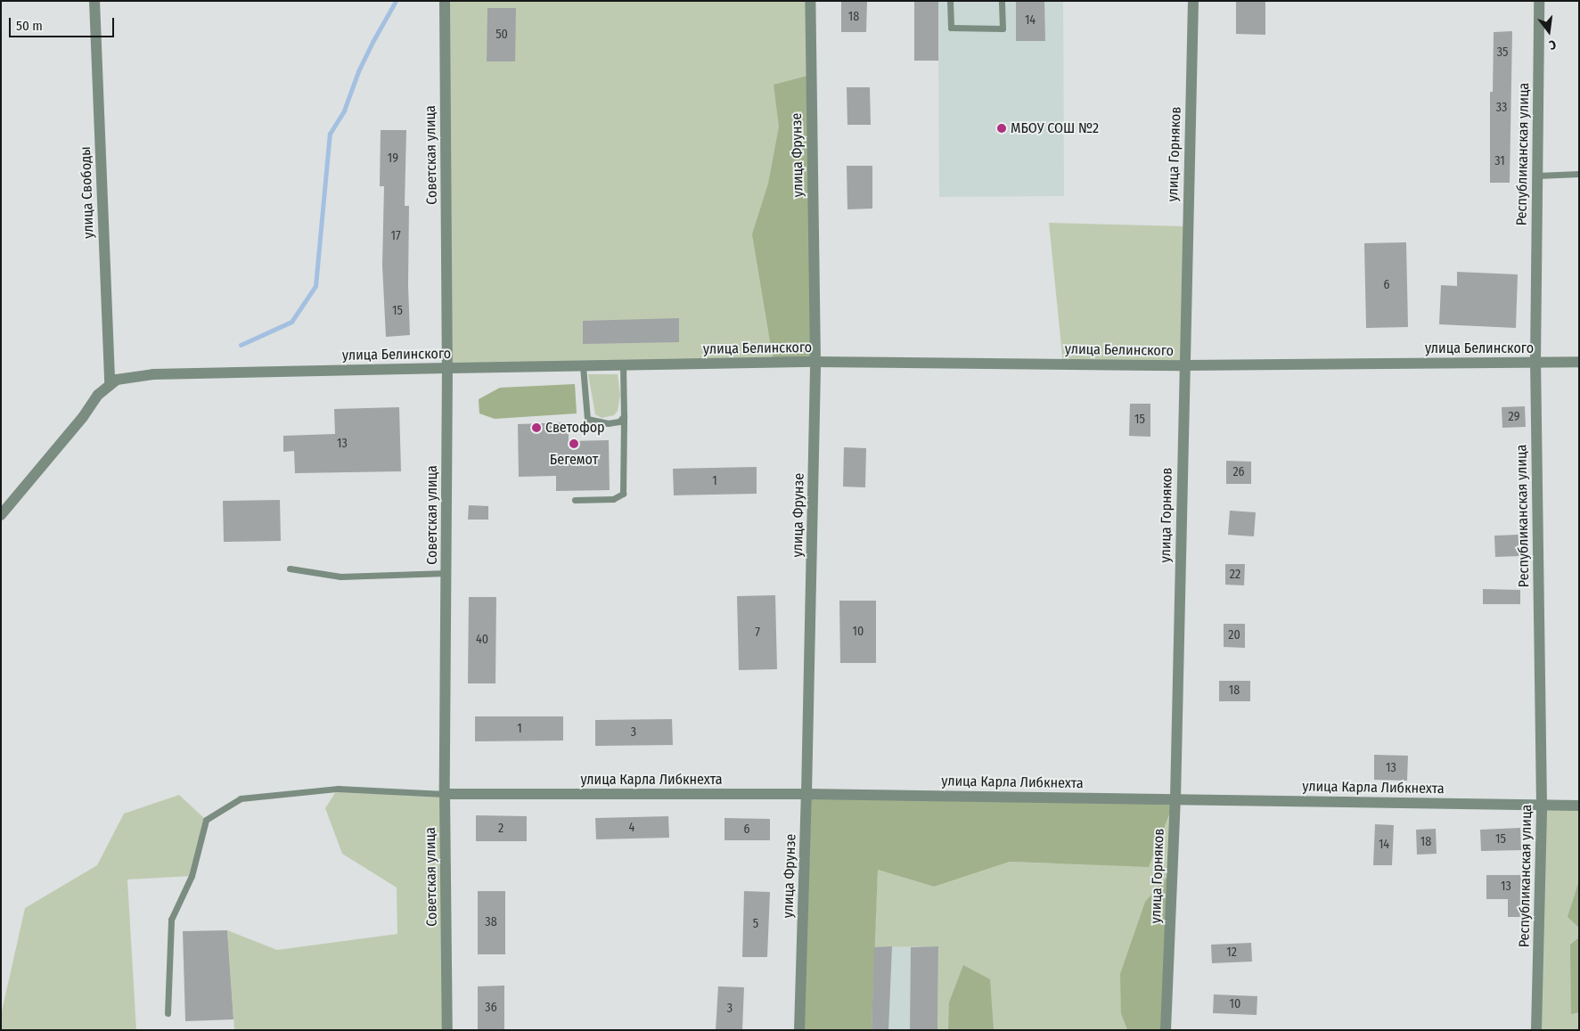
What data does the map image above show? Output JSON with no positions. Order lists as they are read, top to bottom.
{
  "streets": {
    "street": [
      "улица Горняков",
      "Республиканская улица",
      "Советская улица",
      "улица Фрунзе",
      "улица Свободы",
      "улица Белинского",
      "улица Карла Либкнехта"
    ]
  },
  "crossings": [
    ["улица Горняков", "улица Белинского"],
    ["улица Горняков", "улица Карла Либкнехта"],
    ["Республиканская улица", "улица Белинского"],
    ["Республиканская улица", "улица Карла Либкнехта"],
    ["Советская улица", "улица Белинского"],
    ["Советская улица", "улица Карла Либкнехта"],
    ["улица Фрунзе", "улица Белинского"],
    ["улица Фрунзе", "улица Карла Либкнехта"],
    ["улица Свободы", "улица Белинского"]
  ],
  "places": ["МБОУ СОШ №2", "Светофор", "Бегемот"],
  "house_numbers": [
    "18",
    "14",
    "50",
    "35",
    "33",
    "19",
    "31",
    "17",
    "6",
    "15",
    "29",
    "15",
    "13",
    "26",
    "1",
    "22",
    "10",
    "7",
    "20",
    "40",
    "18",
    "1",
    "3",
    "13",
    "4",
    "2",
    "6",
    "15",
    "18",
    "14",
    "13",
    "38",
    "5",
    "12",
    "10",
    "36",
    "3"
  ],
  "scale_bar": "50 m",
  "north": "bottom"
}
